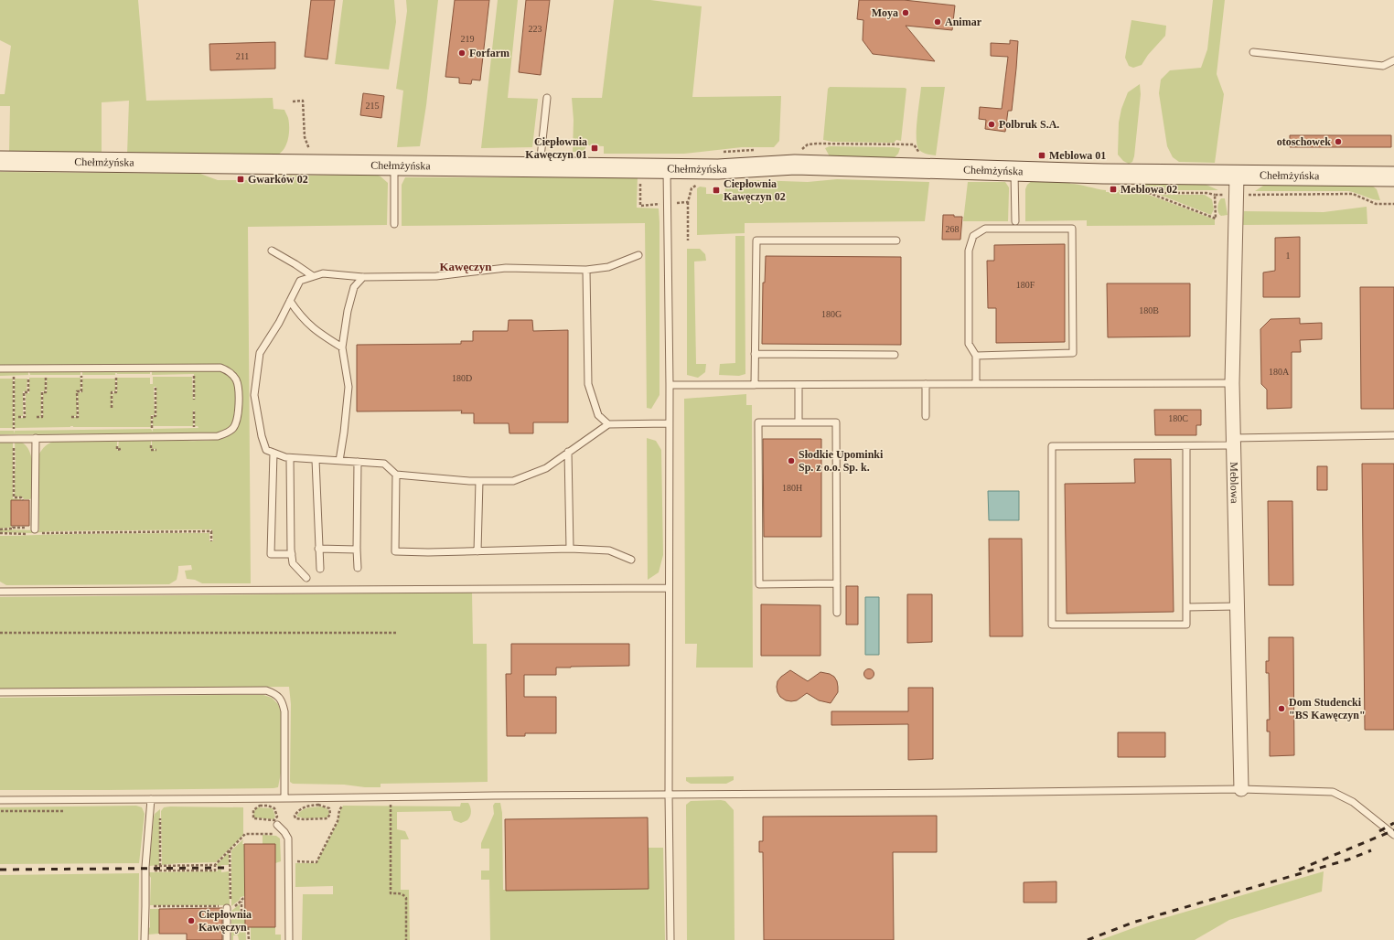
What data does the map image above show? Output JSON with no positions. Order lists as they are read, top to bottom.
{
  "streets": {
    "street": ["Chełmżyńska", "Meblowa"]
  },
  "crossings": [
    ["Chełmżyńska", "Meblowa"]
  ],
  "districts": ["Kawęczyn"],
  "places": {
    "other": [
      "Moya",
      "Animar",
      "Forfarm",
      "Polbruk S.A.",
      "otoschowek",
      "Słodkie Upominki Sp. z o.o. Sp. k.",
      "Dom Studencki \"BS Kawęczyn\"",
      "Ciepłownia Kawęczyn"
    ],
    "transit": [
      "Ciepłownia Kawęczyn 01",
      "Meblowa 01",
      "Gwarków 02",
      "Meblowa 02",
      "Ciepłownia Kawęczyn 02"
    ]
  },
  "house_numbers": [
    "223",
    "219",
    "211",
    "215",
    "268",
    "1",
    "180F",
    "180B",
    "180G",
    "180A",
    "180D",
    "180C",
    "180H"
  ]
}
